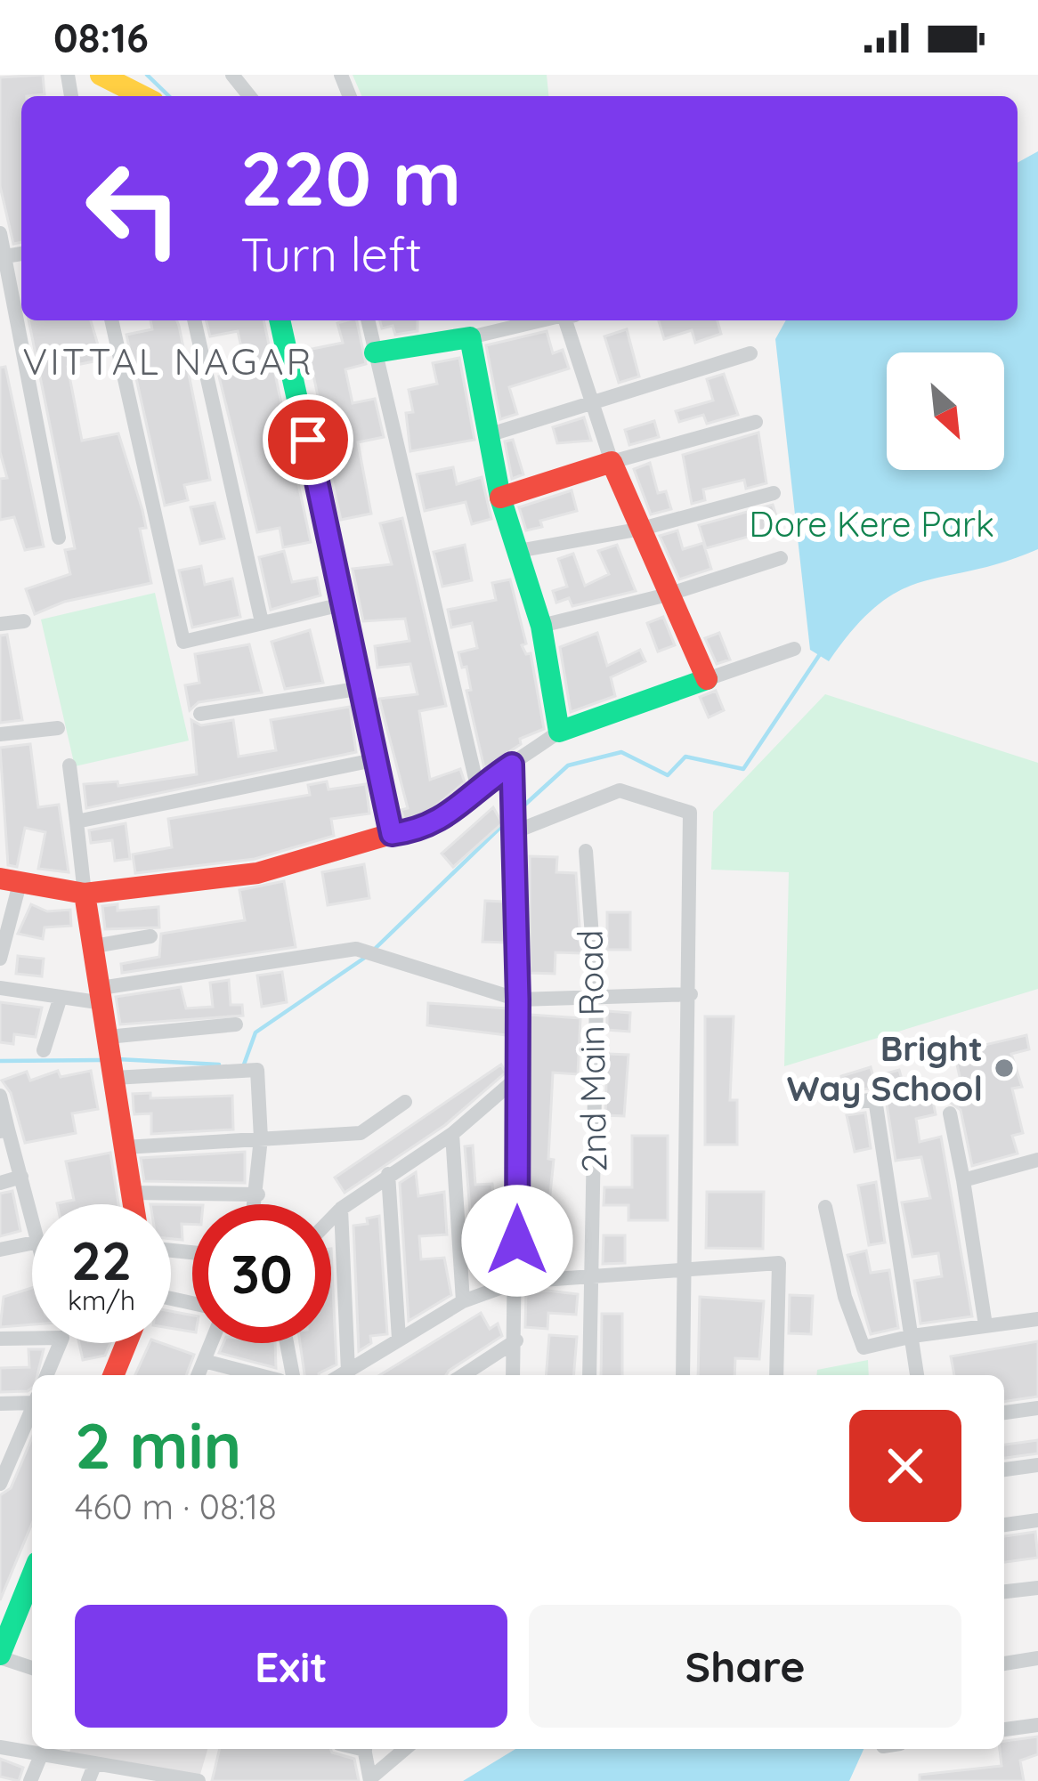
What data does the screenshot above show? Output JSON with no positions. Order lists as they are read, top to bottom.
{
  "streets": {
    "street": ["2nd Main Road"]
  },
  "districts": ["VITTAL NAGAR"],
  "parks": ["Dore Kere Park"],
  "places": ["Bright Way School"],
  "north": "bottom right",
  "page": {
    "status": "08:16",
    "turn": ["220 m", "Turn left"],
    "speed": "22 km/h",
    "limit": "30",
    "heading": ["2 min", "460 m · 08:18"],
    "buttons": ["Exit", "Share"]
  }
}
